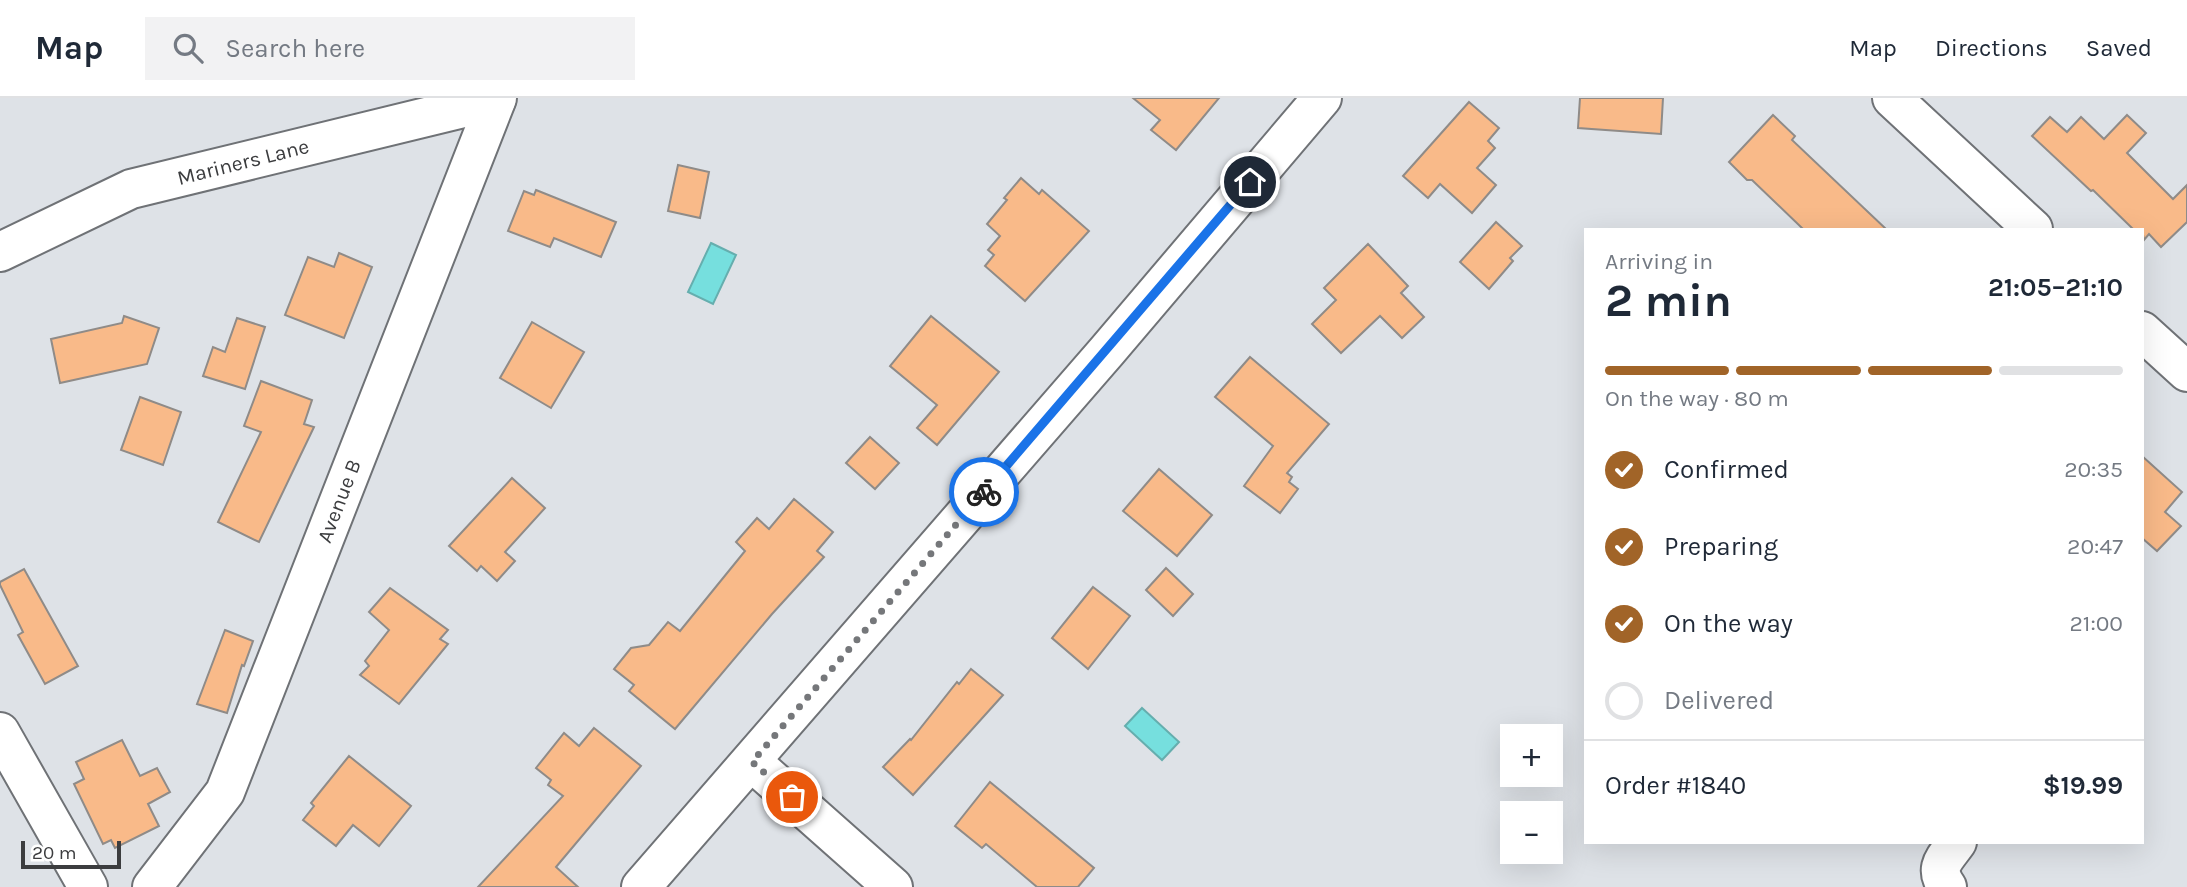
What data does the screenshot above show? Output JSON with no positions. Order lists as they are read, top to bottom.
{
  "streets": {
    "street": ["Mariners Lane", "Avenue B"]
  },
  "crossings": [
    ["Mariners Lane", "Avenue B"]
  ],
  "scale_bar": "20 m",
  "page": {
    "header": "Map",
    "search": "Search here",
    "nav": ["Map", "Directions", "Saved"],
    "heading": ["2 min", "Arriving in", "21:05–21:10"],
    "panel": ["Order #1840", "$19.99"],
    "bar": "On the way · 80 m",
    "list": [
      ["Confirmed", "20:35"],
      ["Preparing", "20:47"],
      ["On the way", "21:00"],
      "Delivered"
    ],
    "map_buttons": ["+", "−"],
    "scale": "20 m"
  }
}
